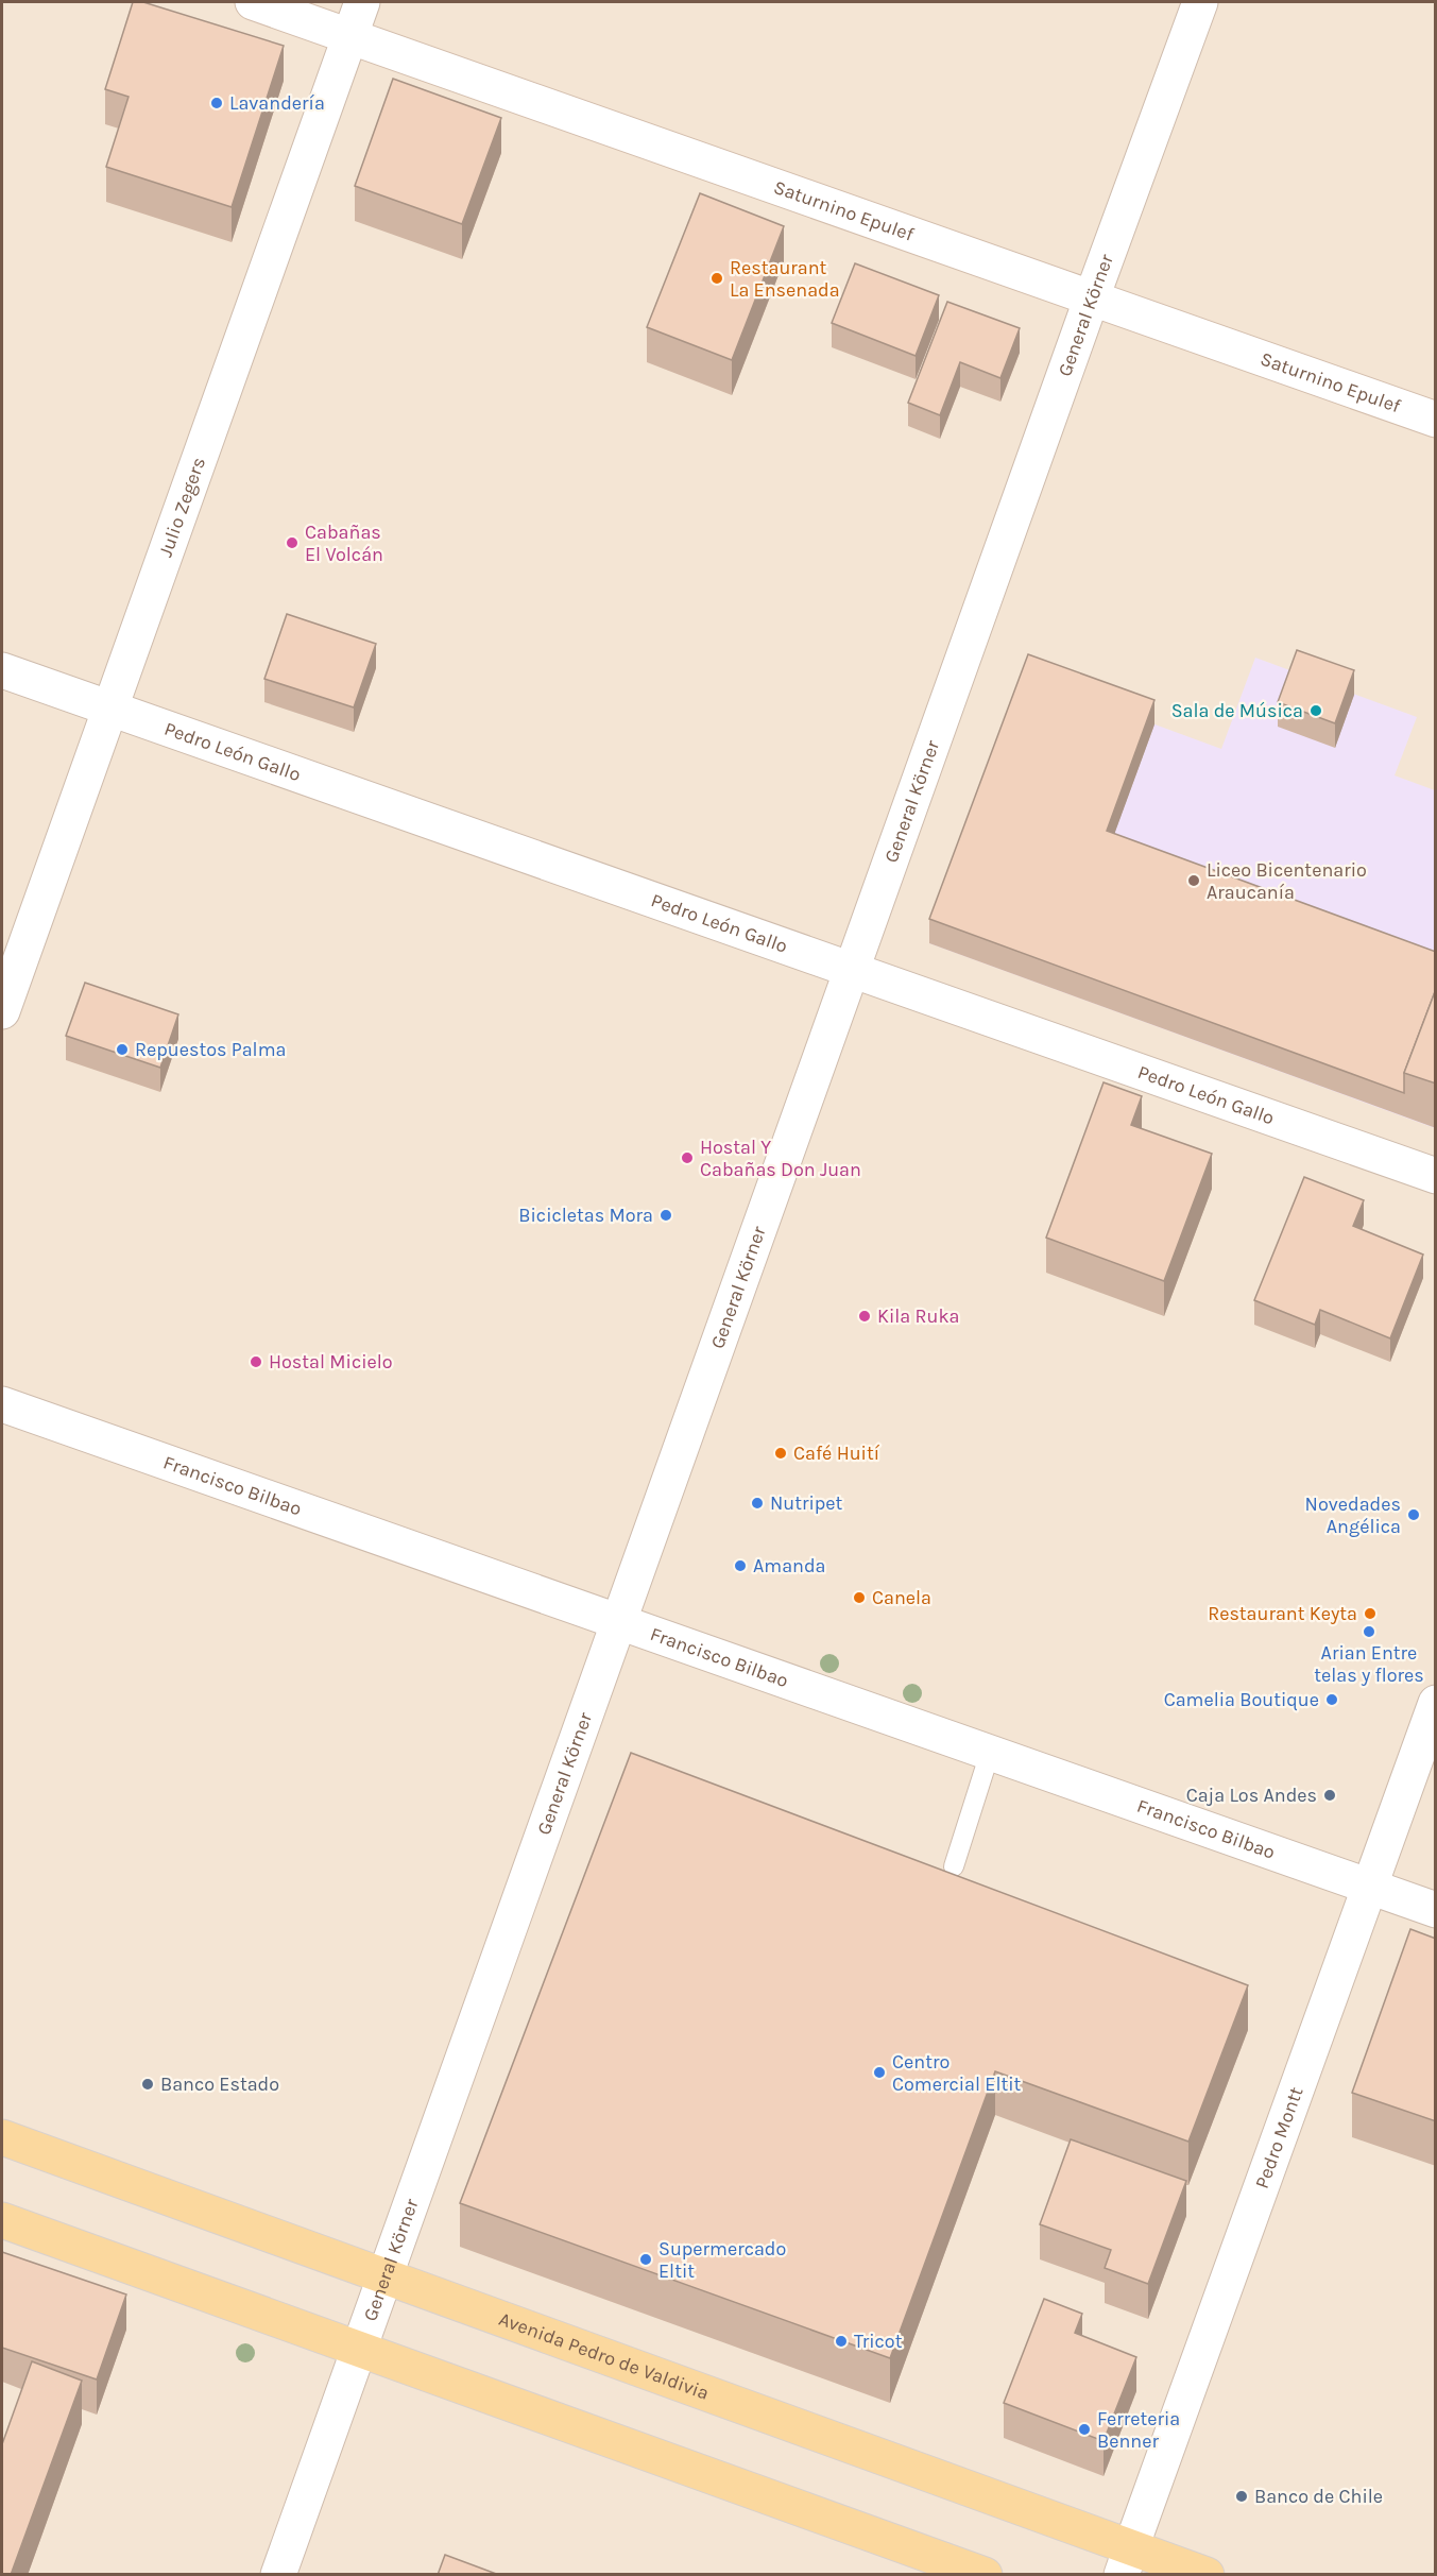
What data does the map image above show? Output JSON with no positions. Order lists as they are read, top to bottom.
{
  "streets": {
    "main road": ["Avenida Pedro de Valdivia"],
    "street": [
      "Saturnino Epulef",
      "General Körner",
      "Julio Zegers",
      "Pedro León Gallo",
      "Francisco Bilbao",
      "Pedro Montt"
    ]
  },
  "crossings": [
    ["Saturnino Epulef", "General Körner"],
    ["Saturnino Epulef", "Julio Zegers"],
    ["General Körner", "Pedro León Gallo"],
    ["General Körner", "Francisco Bilbao"],
    ["General Körner", "Avenida Pedro de Valdivia"],
    ["Julio Zegers", "Pedro León Gallo"],
    ["Francisco Bilbao", "Pedro Montt"],
    ["Pedro Montt", "Avenida Pedro de Valdivia"]
  ],
  "places": [
    "Lavandería",
    "Restaurant La Ensenada",
    "Cabañas El Volcán",
    "Sala de Música",
    "Liceo Bicentenario Araucanía",
    "Repuestos Palma",
    "Hostal Y Cabañas Don Juan",
    "Bicicletas Mora",
    "Kila Ruka",
    "Hostal Micielo",
    "Café Huití",
    "Nutripet",
    "Novedades Angélica",
    "Amanda",
    "Canela",
    "Restaurant Keyta",
    "Arian Entre telas y flores",
    "Camelia Boutique",
    "Caja Los Andes",
    "Centro Comercial Eltit",
    "Banco Estado",
    "Supermercado Eltit",
    "Tricot",
    "Ferreteria Benner",
    "Banco de Chile"
  ]
}
